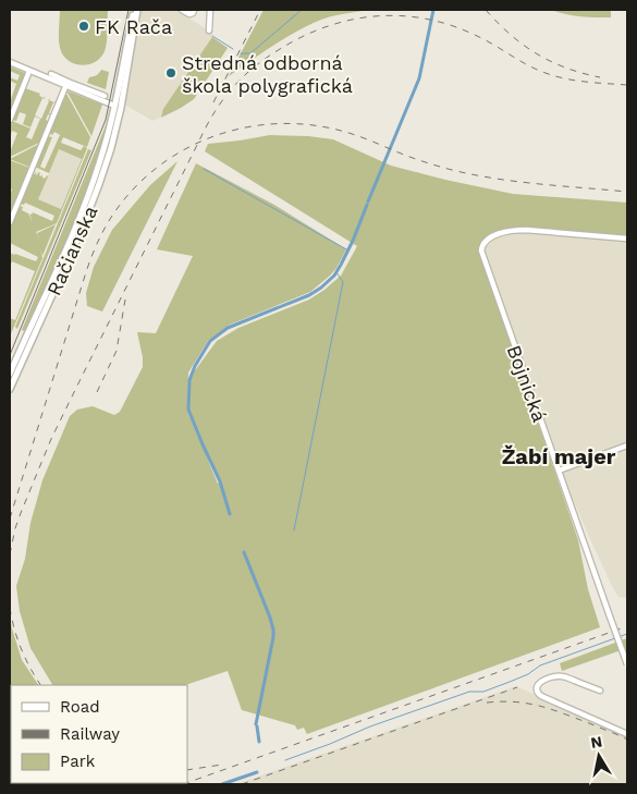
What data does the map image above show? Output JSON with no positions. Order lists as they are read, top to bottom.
{
  "streets": {
    "main road": ["Račianska"],
    "street": ["Bojnická"]
  },
  "districts": ["Žabí majer"],
  "places": ["FK Rača", "Stredná odborná škola polygrafická"],
  "legend": ["Road", "Railway", "Park"],
  "north": "top"
}
